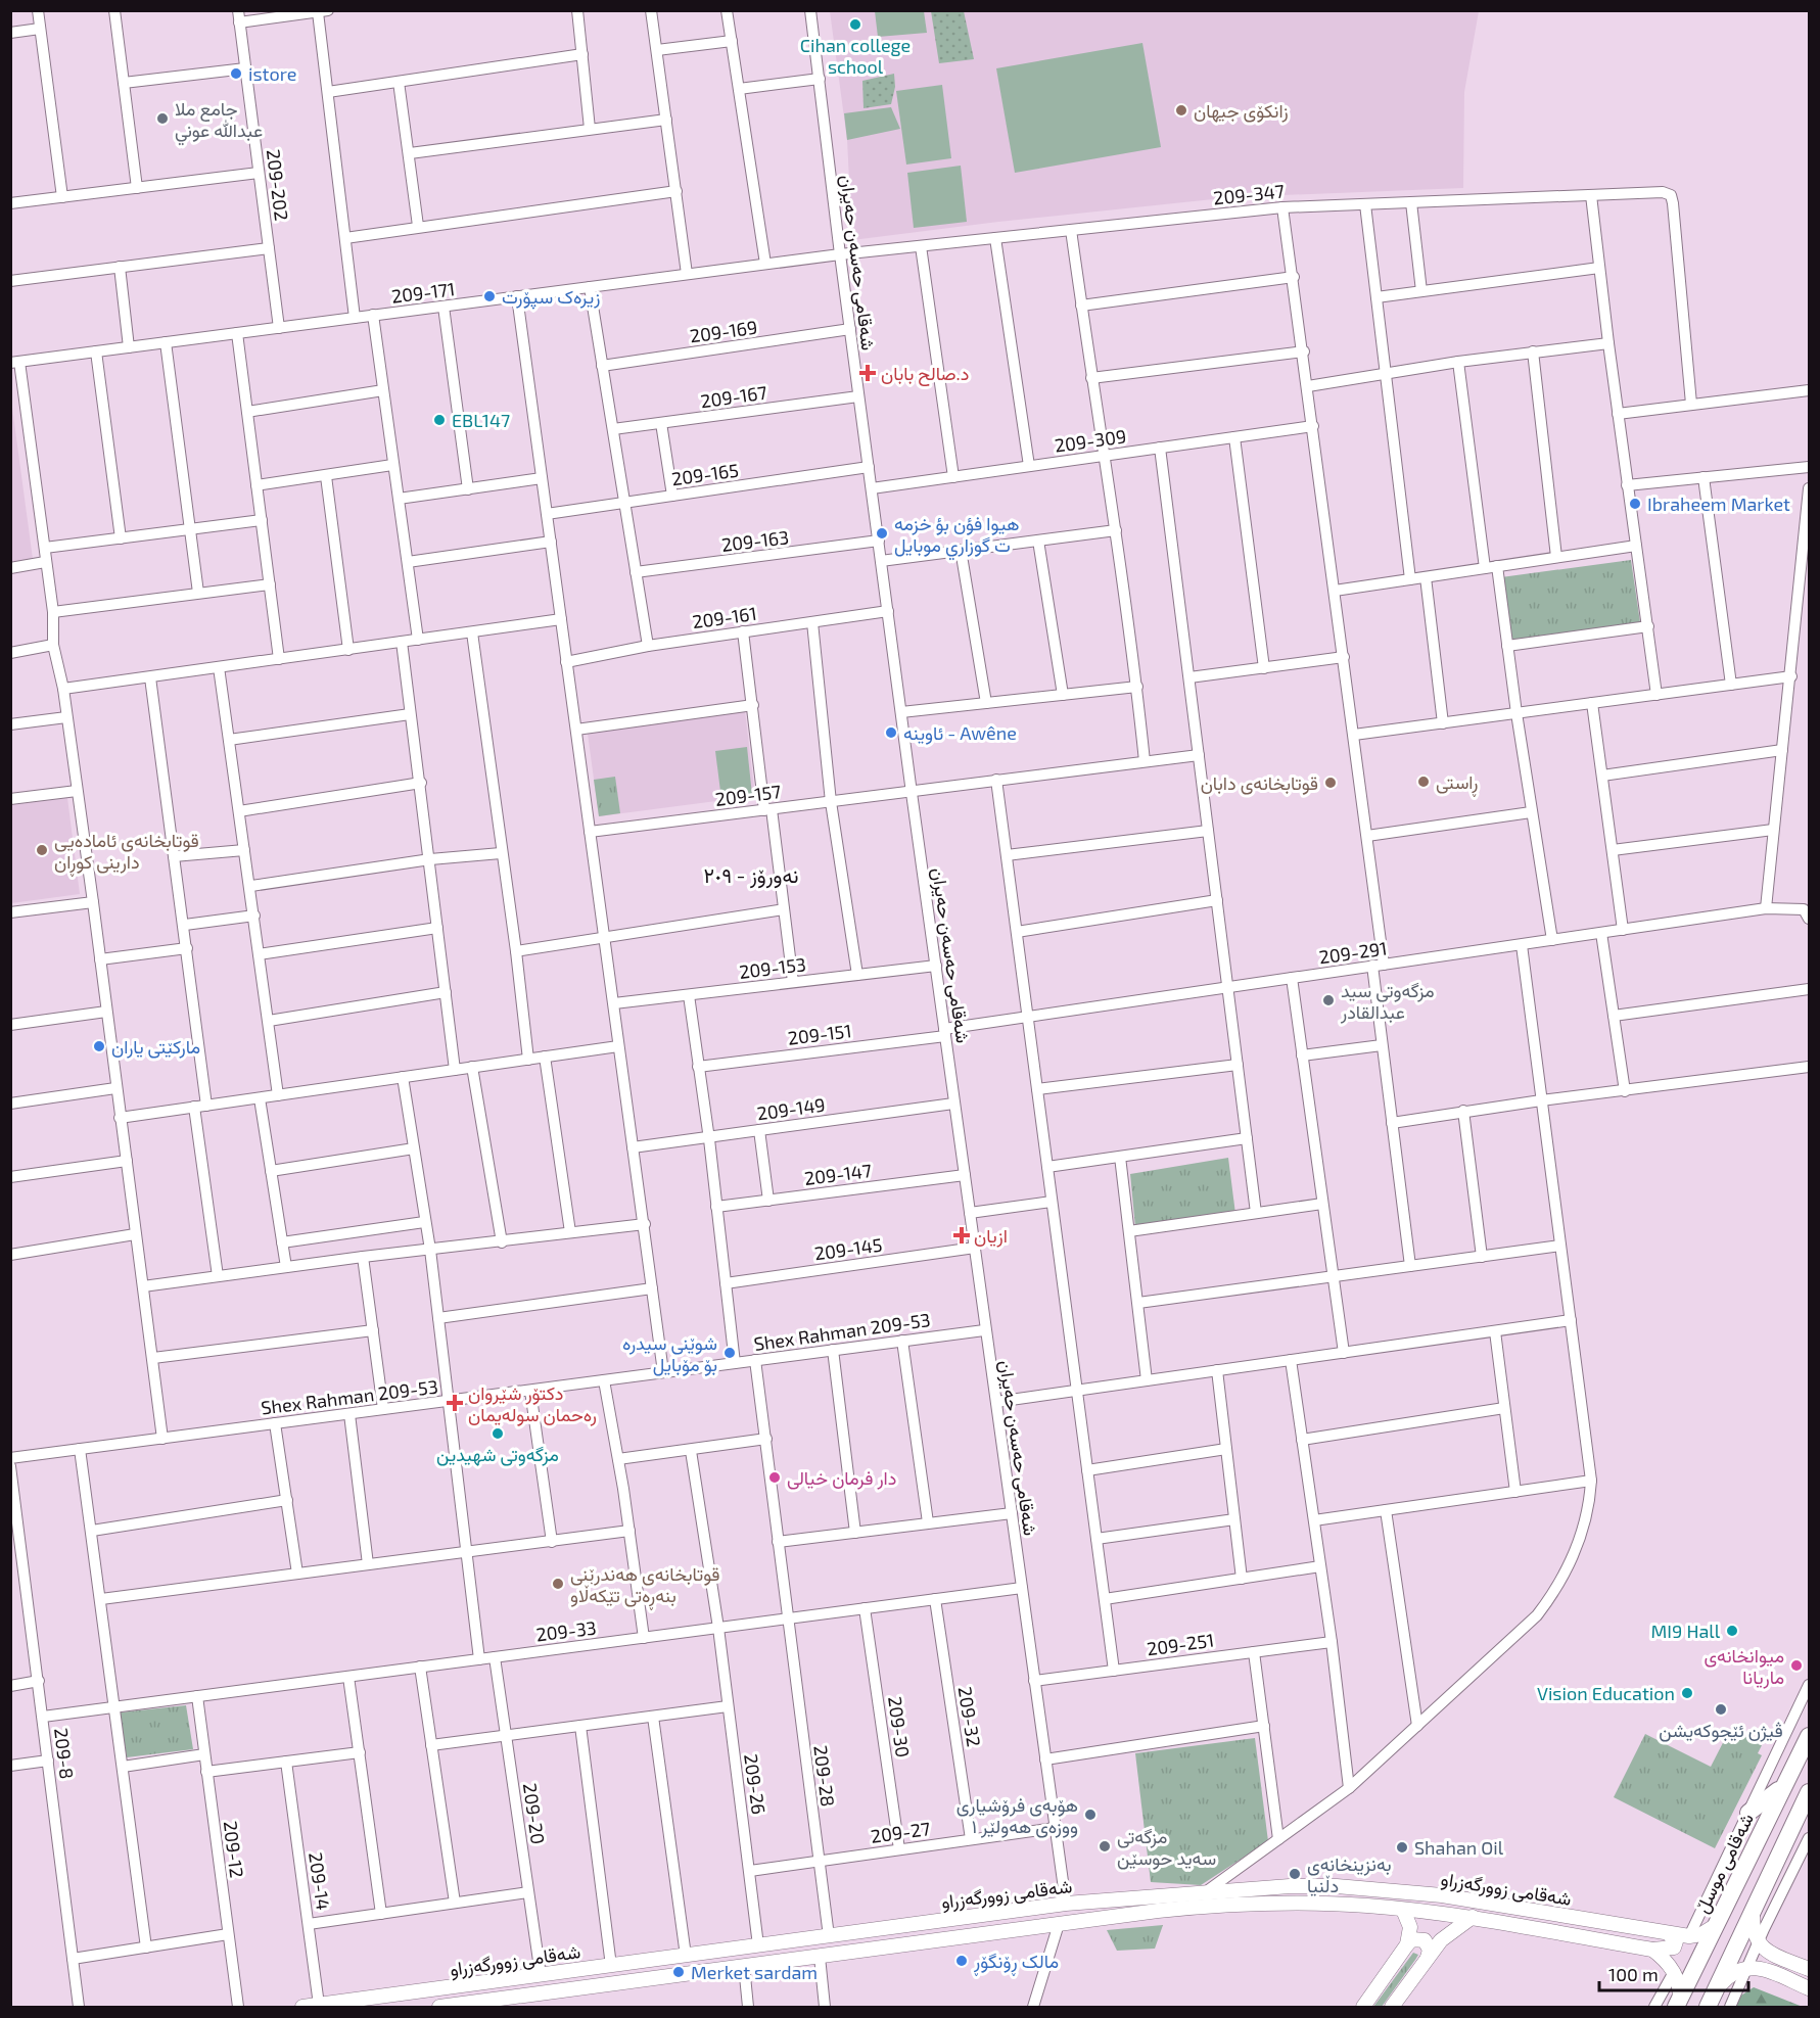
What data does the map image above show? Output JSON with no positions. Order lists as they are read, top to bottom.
{
  "streets": {
    "highway": ["شەقامی موسڵ"],
    "main road": ["شەقامی زوورگەزراو"],
    "street": [
      "209-202",
      "209-347",
      "شەقامی حەسەن حەیران",
      "209-171",
      "209-169",
      "209-167",
      "209-309",
      "209-165",
      "209-163",
      "209-161",
      "209-157",
      "209-291",
      "209-153",
      "209-151",
      "209-149",
      "209-147",
      "209-145",
      "Shex Rahman 209-53",
      "209-33",
      "209-251",
      "209-32",
      "209-30",
      "209-8",
      "209-28",
      "209-26",
      "209-20",
      "209-27",
      "209-12",
      "209-14"
    ]
  },
  "crossings": [
    ["209-202", "209-171"],
    ["209-347", "شەقامی حەسەن حەیران"],
    ["209-347", "209-171"],
    ["شەقامی حەسەن حەیران", "209-171"],
    ["شەقامی حەسەن حەیران", "209-169"],
    ["شەقامی حەسەن حەیران", "209-167"],
    ["شەقامی حەسەن حەیران", "209-309"],
    ["شەقامی حەسەن حەیران", "209-165"],
    ["شەقامی حەسەن حەیران", "209-163"],
    ["شەقامی حەسەن حەیران", "209-161"],
    ["شەقامی حەسەن حەیران", "209-157"],
    ["شەقامی حەسەن حەیران", "209-291"],
    ["شەقامی حەسەن حەیران", "209-153"],
    ["شەقامی حەسەن حەیران", "209-151"],
    ["شەقامی حەسەن حەیران", "209-149"],
    ["شەقامی حەسەن حەیران", "209-147"],
    ["شەقامی حەسەن حەیران", "209-145"],
    ["شەقامی حەسەن حەیران", "Shex Rahman 209-53"],
    ["شەقامی حەسەن حەیران", "209-33"],
    ["شەقامی حەسەن حەیران", "209-251"],
    ["شەقامی حەسەن حەیران", "209-27"],
    ["شەقامی حەسەن حەیران", "شەقامی زوورگەزراو"],
    ["209-291", "209-151"],
    ["Shex Rahman 209-53", "209-28"],
    ["209-33", "209-32"],
    ["209-33", "209-30"],
    ["209-33", "209-8"],
    ["209-33", "209-28"],
    ["209-33", "209-26"],
    ["209-33", "209-20"],
    ["209-33", "209-12"],
    ["209-32", "209-27"],
    ["209-30", "209-27"],
    ["209-28", "209-27"],
    ["209-28", "شەقامی زوورگەزراو"],
    ["209-26", "209-27"],
    ["209-26", "شەقامی زوورگەزراو"],
    ["209-20", "شەقامی زوورگەزراو"],
    ["شەقامی موسڵ", "شەقامی زوورگەزراو"],
    ["209-14", "شەقامی زوورگەزراو"]
  ],
  "districts": ["نەورۆز - ٢٠٩"],
  "places": {
    "other": [
      "Cihan college school",
      "istore",
      "زانکۆی جیھان",
      "جامع ملا عبدالله عوني",
      "زیرەک سپۆرت",
      "EBL147",
      "Ibraheem Market",
      "هيوا فؤن بؤ خزمه ت گوزاري موبايل",
      "ئاوینە - Awêne",
      "ڕاستی",
      "قوتابخانەی دابان",
      "قوتابخانەی ئامادەیی دارینی کوڕان",
      "مزگەوتی سید عبدالقادر",
      "مارکێتی یاران",
      "شوێنی سیدرە بۆ مۆبایل",
      "مزگه‌وتی شهیدین",
      "دار فرمان خیالی",
      "قوتابخانەی هەندرێنی بنەڕەتی تێکەڵاو",
      "MI9 Hall",
      "میوانخانەی ماریانا",
      "Vision Education",
      "ڤیژن ئێجوکەیشن",
      "هۆبەی فرۆشیاری ووزەی هەولێر ١",
      "مزگەتی سەید حوسێن",
      "Shahan Oil",
      "بەنزینخانەی دڵنیا",
      "مالک ڕۆنگۆڕ",
      "Merket sardam"
    ],
    "health": ["د.صالح بابان", "ازيان", "دکتۆر شێروان رەحمان سولەیمان"]
  },
  "scale_bar": "100 m"
}
